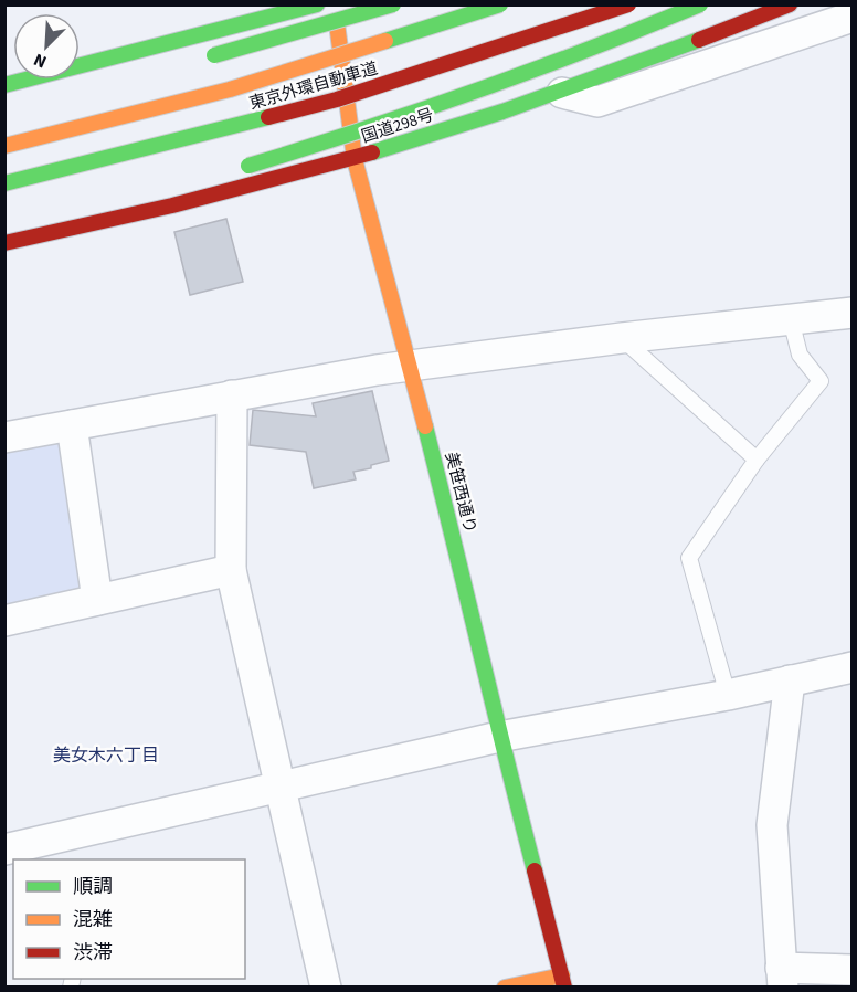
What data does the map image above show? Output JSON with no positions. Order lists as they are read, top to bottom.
{
  "streets": {
    "main road": ["東京外環自動車道", "国道298号", "美笹西通り"]
  },
  "crossings": [
    ["国道298号", "美笹西通り"]
  ],
  "districts": ["美女木六丁目"],
  "legend": ["順調", "混雑", "渋滞"],
  "north": "bottom left"
}
